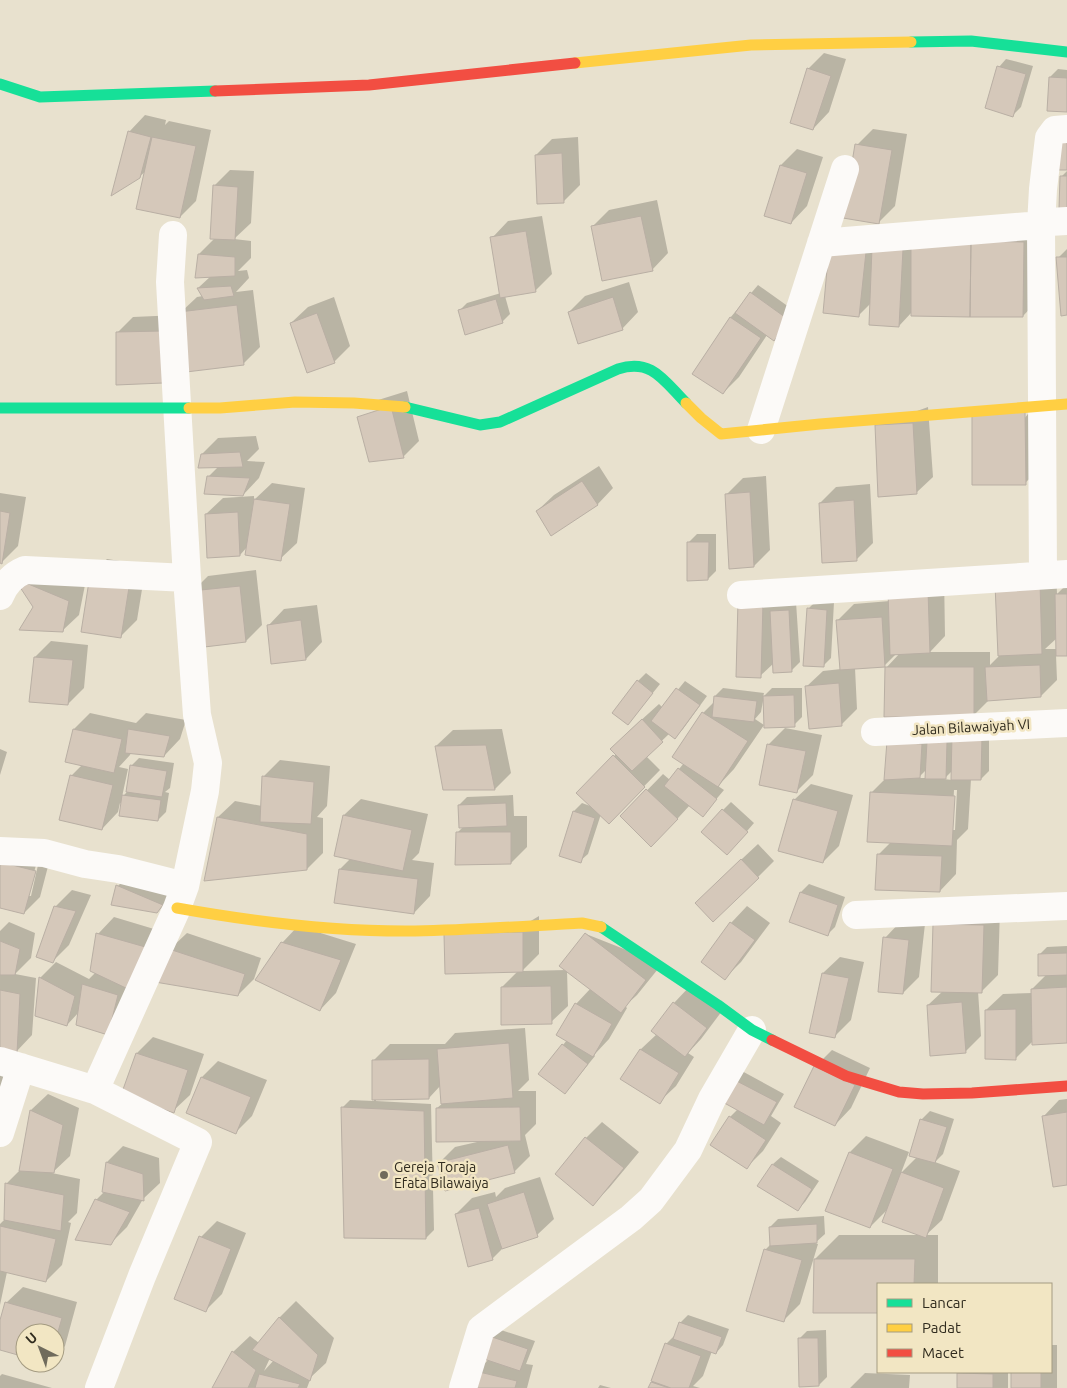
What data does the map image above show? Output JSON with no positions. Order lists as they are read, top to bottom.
{
  "streets": {
    "street": ["Jalan Bilawaiyah VI"]
  },
  "places": ["Gereja Toraja Efata Bilawaiya"],
  "legend": ["Lancar", "Padat", "Macet"],
  "north": "top left"
}
